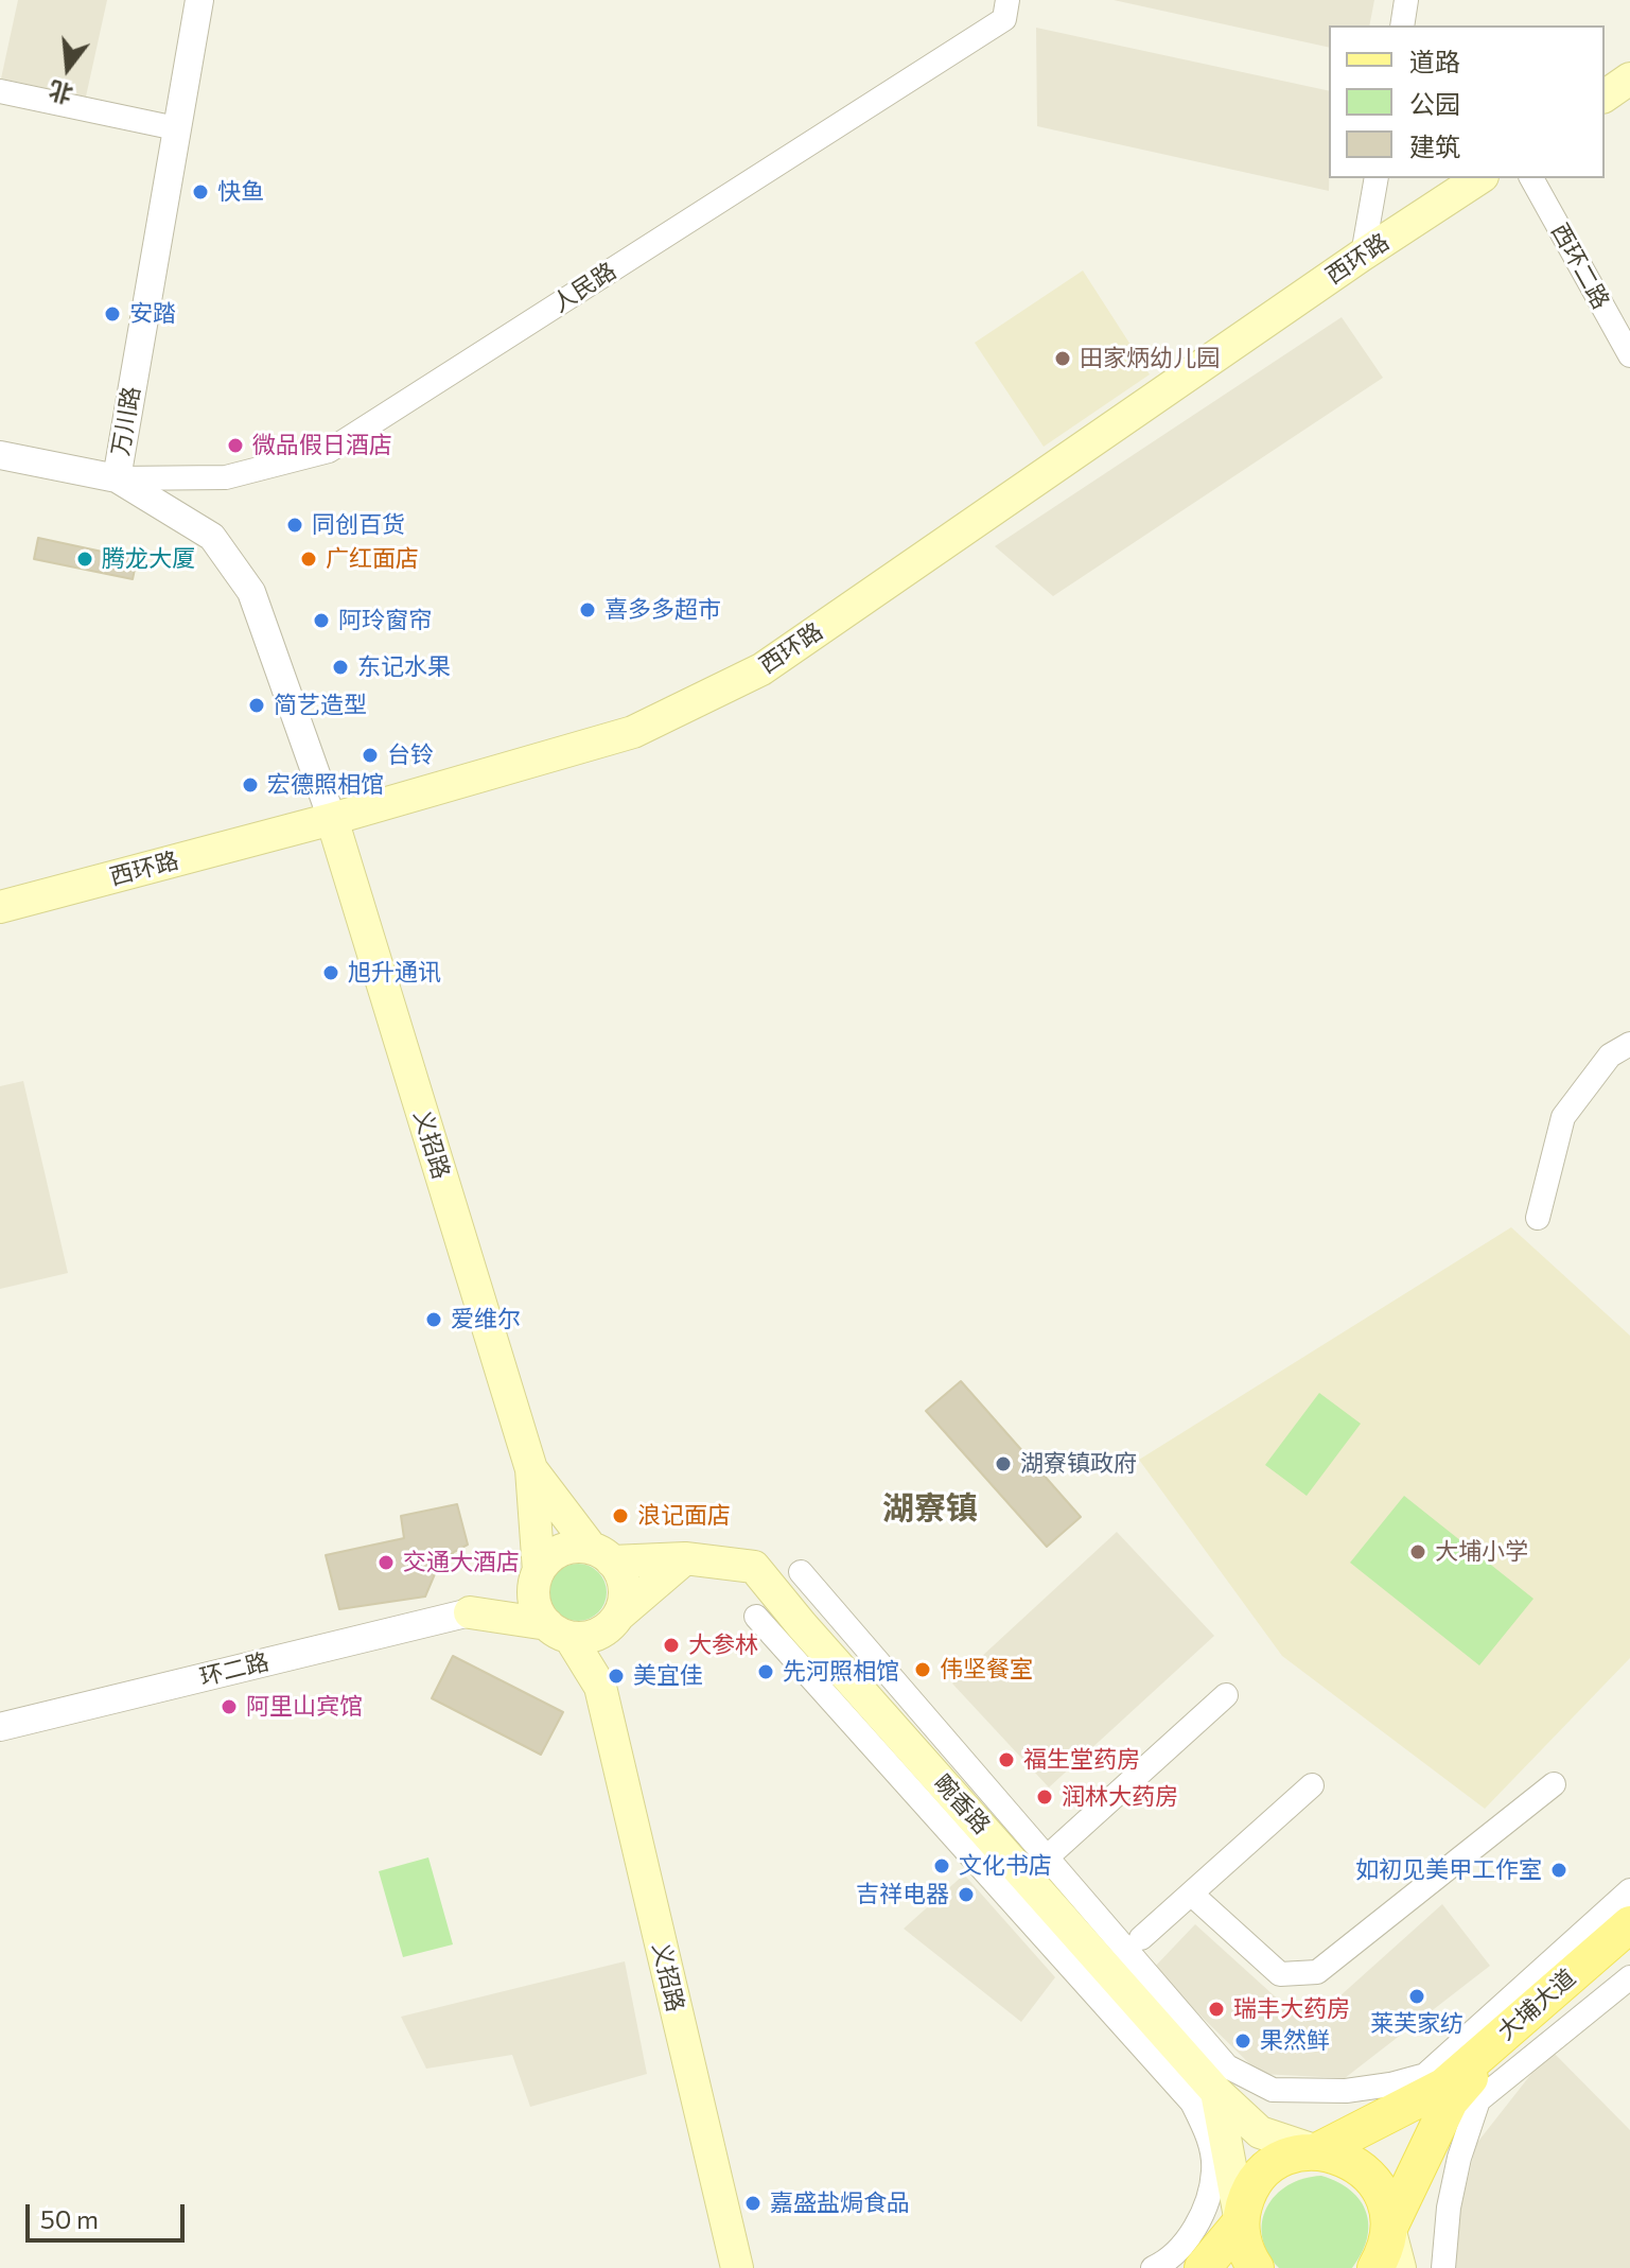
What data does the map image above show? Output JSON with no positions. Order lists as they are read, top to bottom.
{
  "streets": {
    "main road": [
      "西环路",
      "义招路",
      "畹香路",
      "大埔大道"
    ],
    "street": [
      "西环二路",
      "人民路",
      "万川路",
      "环二路"
    ]
  },
  "crossings": [
    ["西环路", "万川路"],
    ["西环路", "义招路"],
    ["人民路", "万川路"],
    ["万川路", "义招路"]
  ],
  "districts": ["湖寮镇"],
  "places": [
    "快鱼",
    "安踏",
    "田家炳幼儿园",
    "微品假日酒店",
    "同创百货",
    "腾龙大厦",
    "广红面店",
    "喜多多超市",
    "阿玲窗帘",
    "东记水果",
    "简艺造型",
    "台铃",
    "宏德照相馆",
    "旭升通讯",
    "爱维尔",
    "湖寮镇政府",
    "浪记面店",
    "大埔小学",
    "交通大酒店",
    "大参林",
    "伟坚餐室",
    "先河照相馆",
    "美宜佳",
    "阿里山宾馆",
    "福生堂药房",
    "润林大药房",
    "文化书店",
    "如初见美甲工作室",
    "吉祥电器",
    "莱芙家纺",
    "瑞丰大药房",
    "果然鲜",
    "嘉盛盐焗食品"
  ],
  "legend": ["道路", "公园", "建筑"],
  "scale_bar": "50 m",
  "north": "bottom"
}
